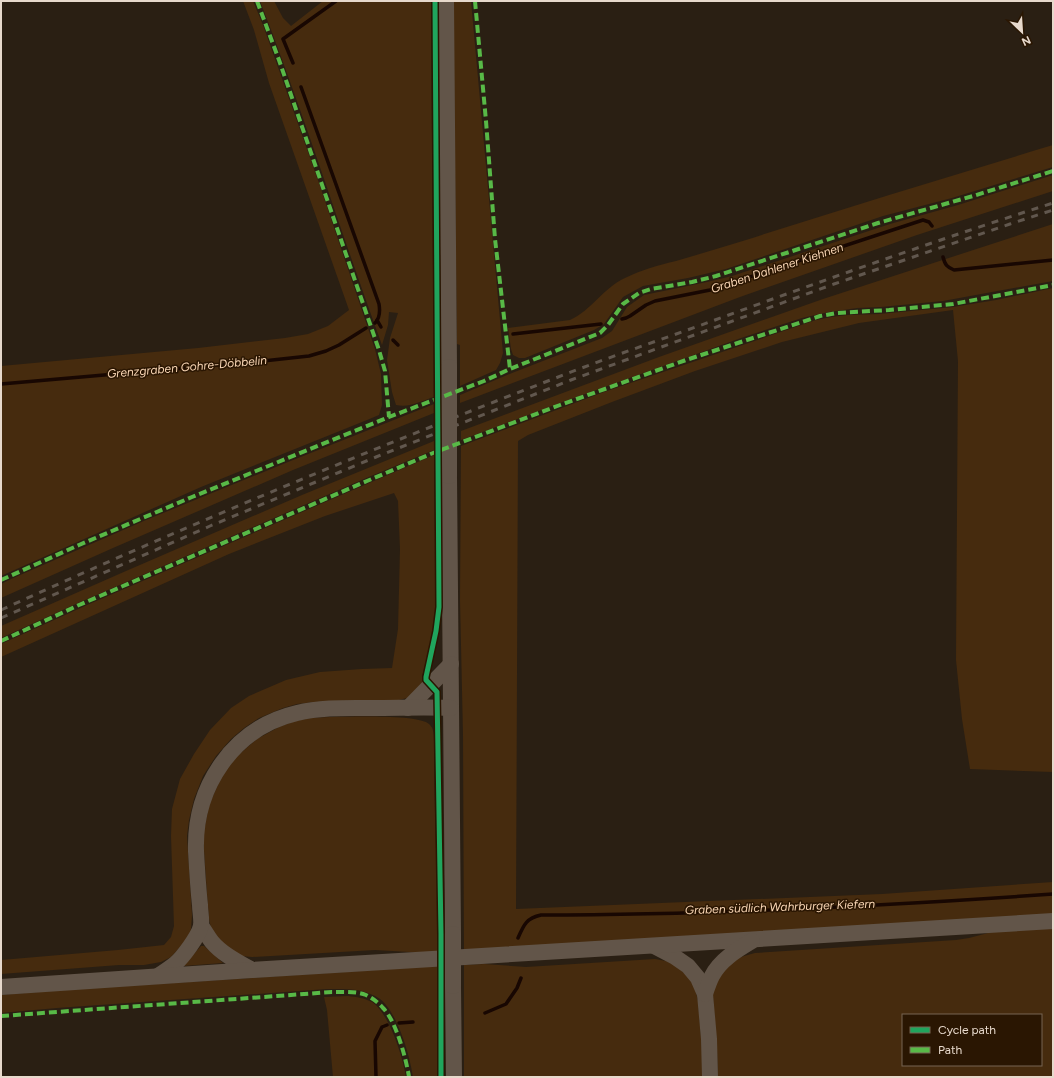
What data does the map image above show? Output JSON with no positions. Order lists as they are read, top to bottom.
{
  "water": ["Graben Dahlener Kiehnen", "Grenzgraben Gohre-Döbbelin", "Graben südlich Wahrburger Kiefern"],
  "legend": ["Cycle path", "Path"],
  "north": "bottom right"
}
